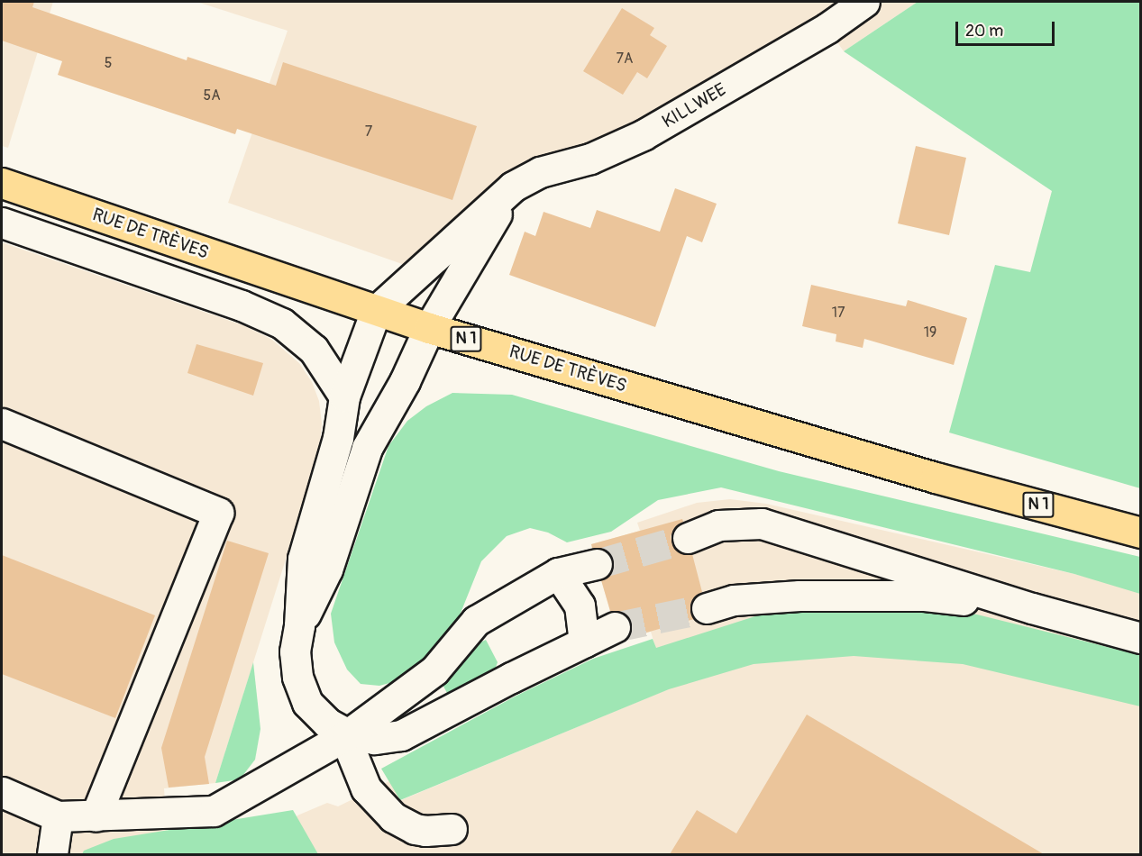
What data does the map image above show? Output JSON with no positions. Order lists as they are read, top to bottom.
{
  "streets": {
    "main road": ["RUE DE TRÈVES", "N 1"],
    "street": ["KILLWEE"]
  },
  "crossings": [
    ["KILLWEE", "RUE DE TRÈVES"]
  ],
  "house_numbers": [
    "7A",
    "5",
    "5A",
    "7",
    "17",
    "19"
  ],
  "scale_bar": "20 m"
}
